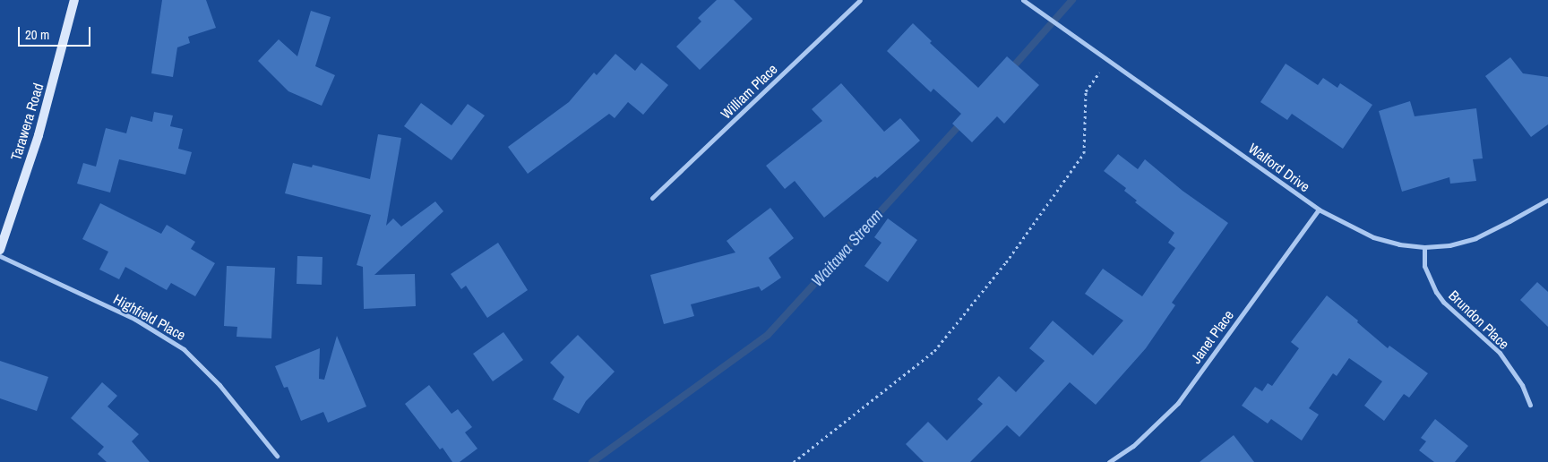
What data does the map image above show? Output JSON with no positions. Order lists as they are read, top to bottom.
{
  "streets": {
    "main road": ["Tarawera Road"],
    "street": [
      "William Place",
      "Walford Drive",
      "Highfield Place",
      "Brundon Place",
      "Janet Place"
    ]
  },
  "crossings": [
    ["Walford Drive", "Brundon Place"],
    ["Walford Drive", "Janet Place"]
  ],
  "water": ["Waitawa Stream"],
  "scale_bar": "20 m"
}
